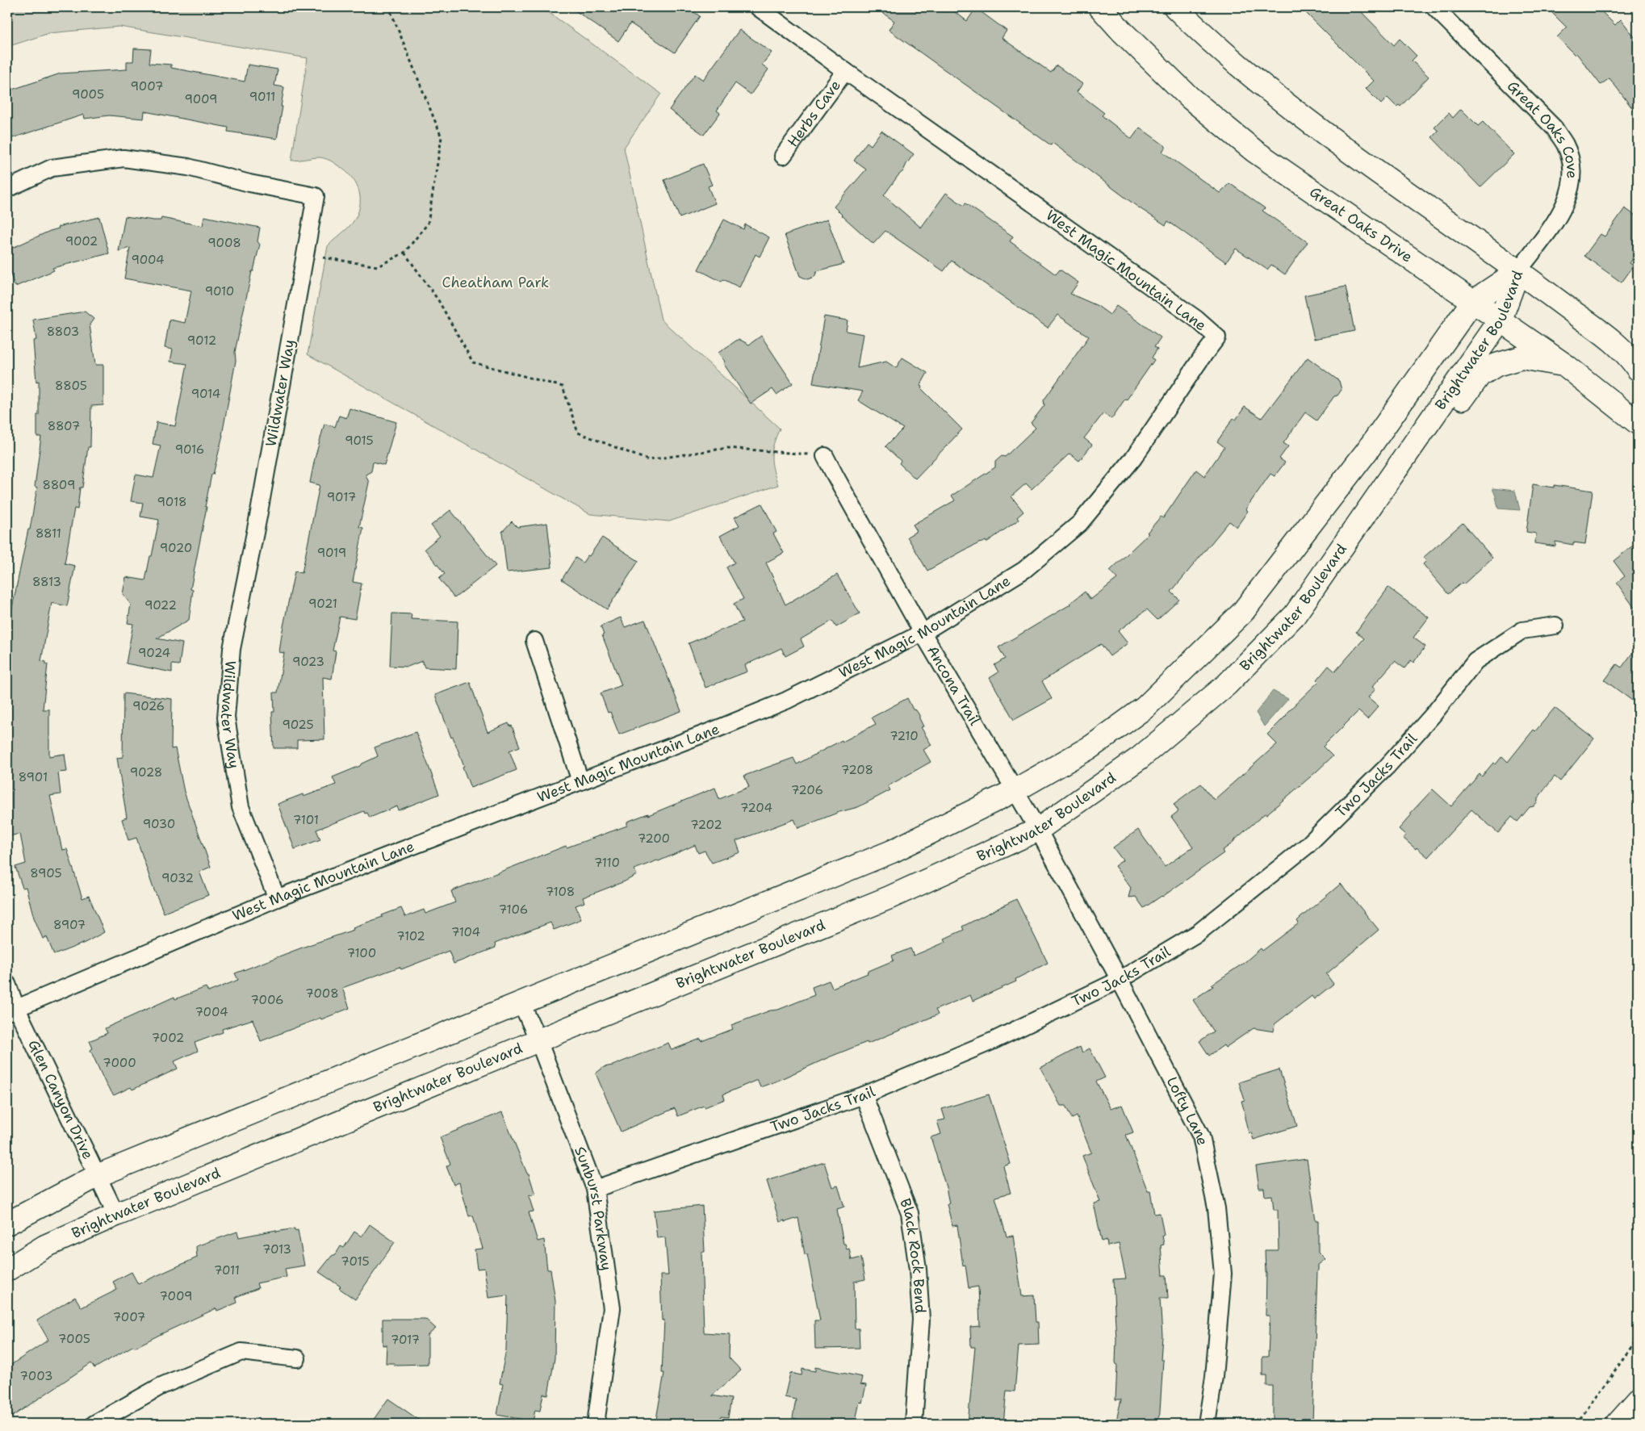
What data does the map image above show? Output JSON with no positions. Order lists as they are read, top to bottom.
{
  "streets": {
    "street": [
      "Herbs Cave",
      "Great Oaks Cove",
      "Great Oaks Drive",
      "West Magic Mountain Lane",
      "Brightwater Boulevard",
      "Wildwater Way",
      "Ancona Trail",
      "Two Jacks Trail",
      "Glen Canyon Drive",
      "Lofty Lane",
      "Sunburst Parkway",
      "Black Rock Bend"
    ]
  },
  "crossings": [
    ["Herbs Cave", "West Magic Mountain Lane"],
    ["Great Oaks Cove", "Brightwater Boulevard"],
    ["Great Oaks Drive", "Brightwater Boulevard"],
    ["West Magic Mountain Lane", "Wildwater Way"],
    ["West Magic Mountain Lane", "Ancona Trail"],
    ["West Magic Mountain Lane", "Glen Canyon Drive"],
    ["Brightwater Boulevard", "Ancona Trail"],
    ["Brightwater Boulevard", "Glen Canyon Drive"],
    ["Brightwater Boulevard", "Lofty Lane"],
    ["Brightwater Boulevard", "Sunburst Parkway"],
    ["Ancona Trail", "Lofty Lane"],
    ["Two Jacks Trail", "Lofty Lane"],
    ["Two Jacks Trail", "Sunburst Parkway"],
    ["Two Jacks Trail", "Black Rock Bend"]
  ],
  "parks": ["Cheatham Park"],
  "house_numbers": [
    "9007",
    "9005",
    "9011",
    "9009",
    "9002",
    "9008",
    "9004",
    "9010",
    "8803",
    "9012",
    "8805",
    "9014",
    "8807",
    "9015",
    "9016",
    "8809",
    "9017",
    "9018",
    "8811",
    "9020",
    "9019",
    "8813",
    "9021",
    "9022",
    "9024",
    "9023",
    "9026",
    "9025",
    "7210",
    "7208",
    "9028",
    "8901",
    "7206",
    "7204",
    "7101",
    "9030",
    "7202",
    "7200",
    "7110",
    "8905",
    "9032",
    "7108",
    "7106",
    "8907",
    "7104",
    "7102",
    "7100",
    "7008",
    "7006",
    "7004",
    "7002",
    "7000",
    "7013",
    "7015",
    "7011",
    "7009",
    "7007",
    "7005",
    "7017",
    "7003"
  ]
}
